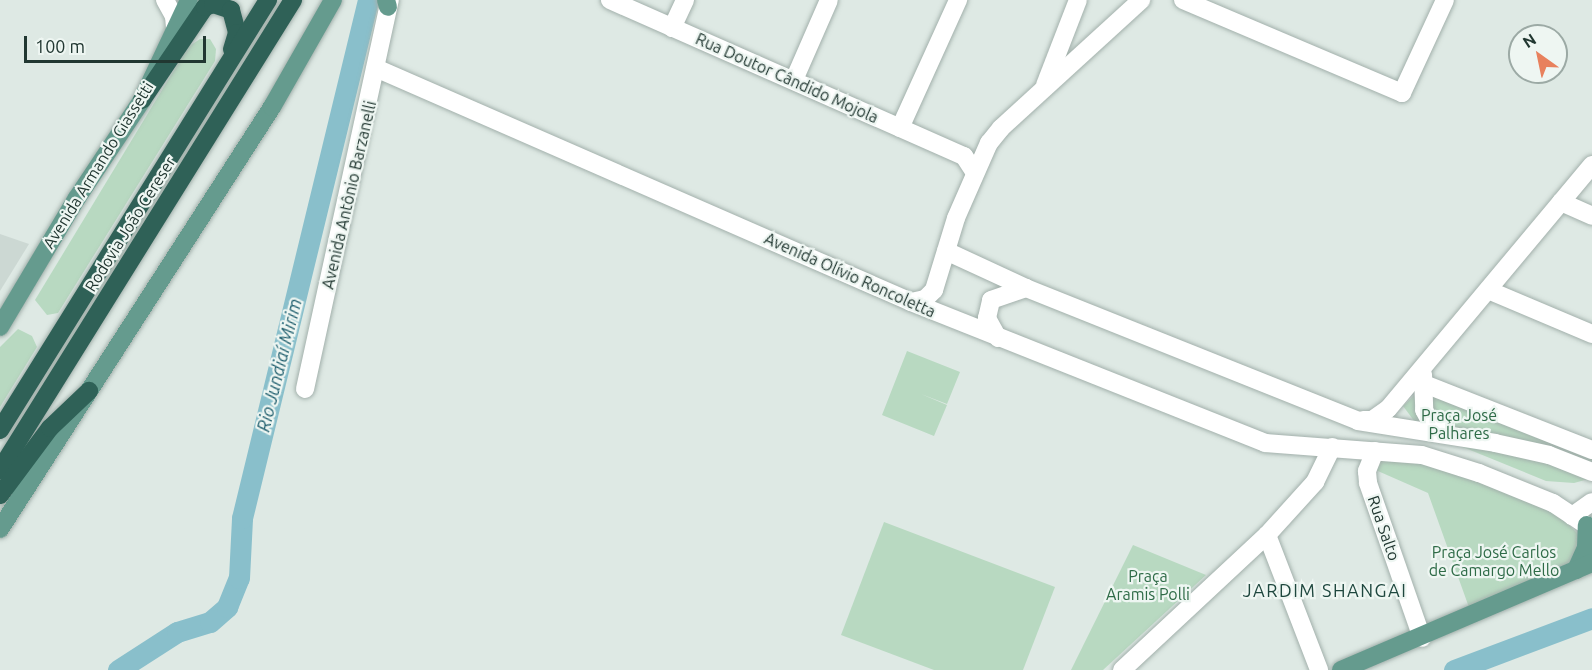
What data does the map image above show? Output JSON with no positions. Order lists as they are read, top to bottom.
{
  "streets": {
    "highway": ["Rodovia João Cereser"],
    "main road": ["Avenida Armando Giassetti"],
    "street": [
      "Rua Doutor Cândido Mojola",
      "Avenida Antônio Barzanelli",
      "Avenida Olívio Roncoletta",
      "Rua Salto"
    ]
  },
  "crossings": [
    ["Avenida Antônio Barzanelli", "Avenida Olívio Roncoletta"],
    ["Avenida Olívio Roncoletta", "Rua Salto"]
  ],
  "districts": ["JARDIM SHANGAI"],
  "water": ["Rio Jundiaí Mirim"],
  "parks": ["Praça José Palhares", "Praça José Carlos de Camargo Mello", "Praça Aramis Polli"],
  "scale_bar": "100 m",
  "north": "top left"
}
